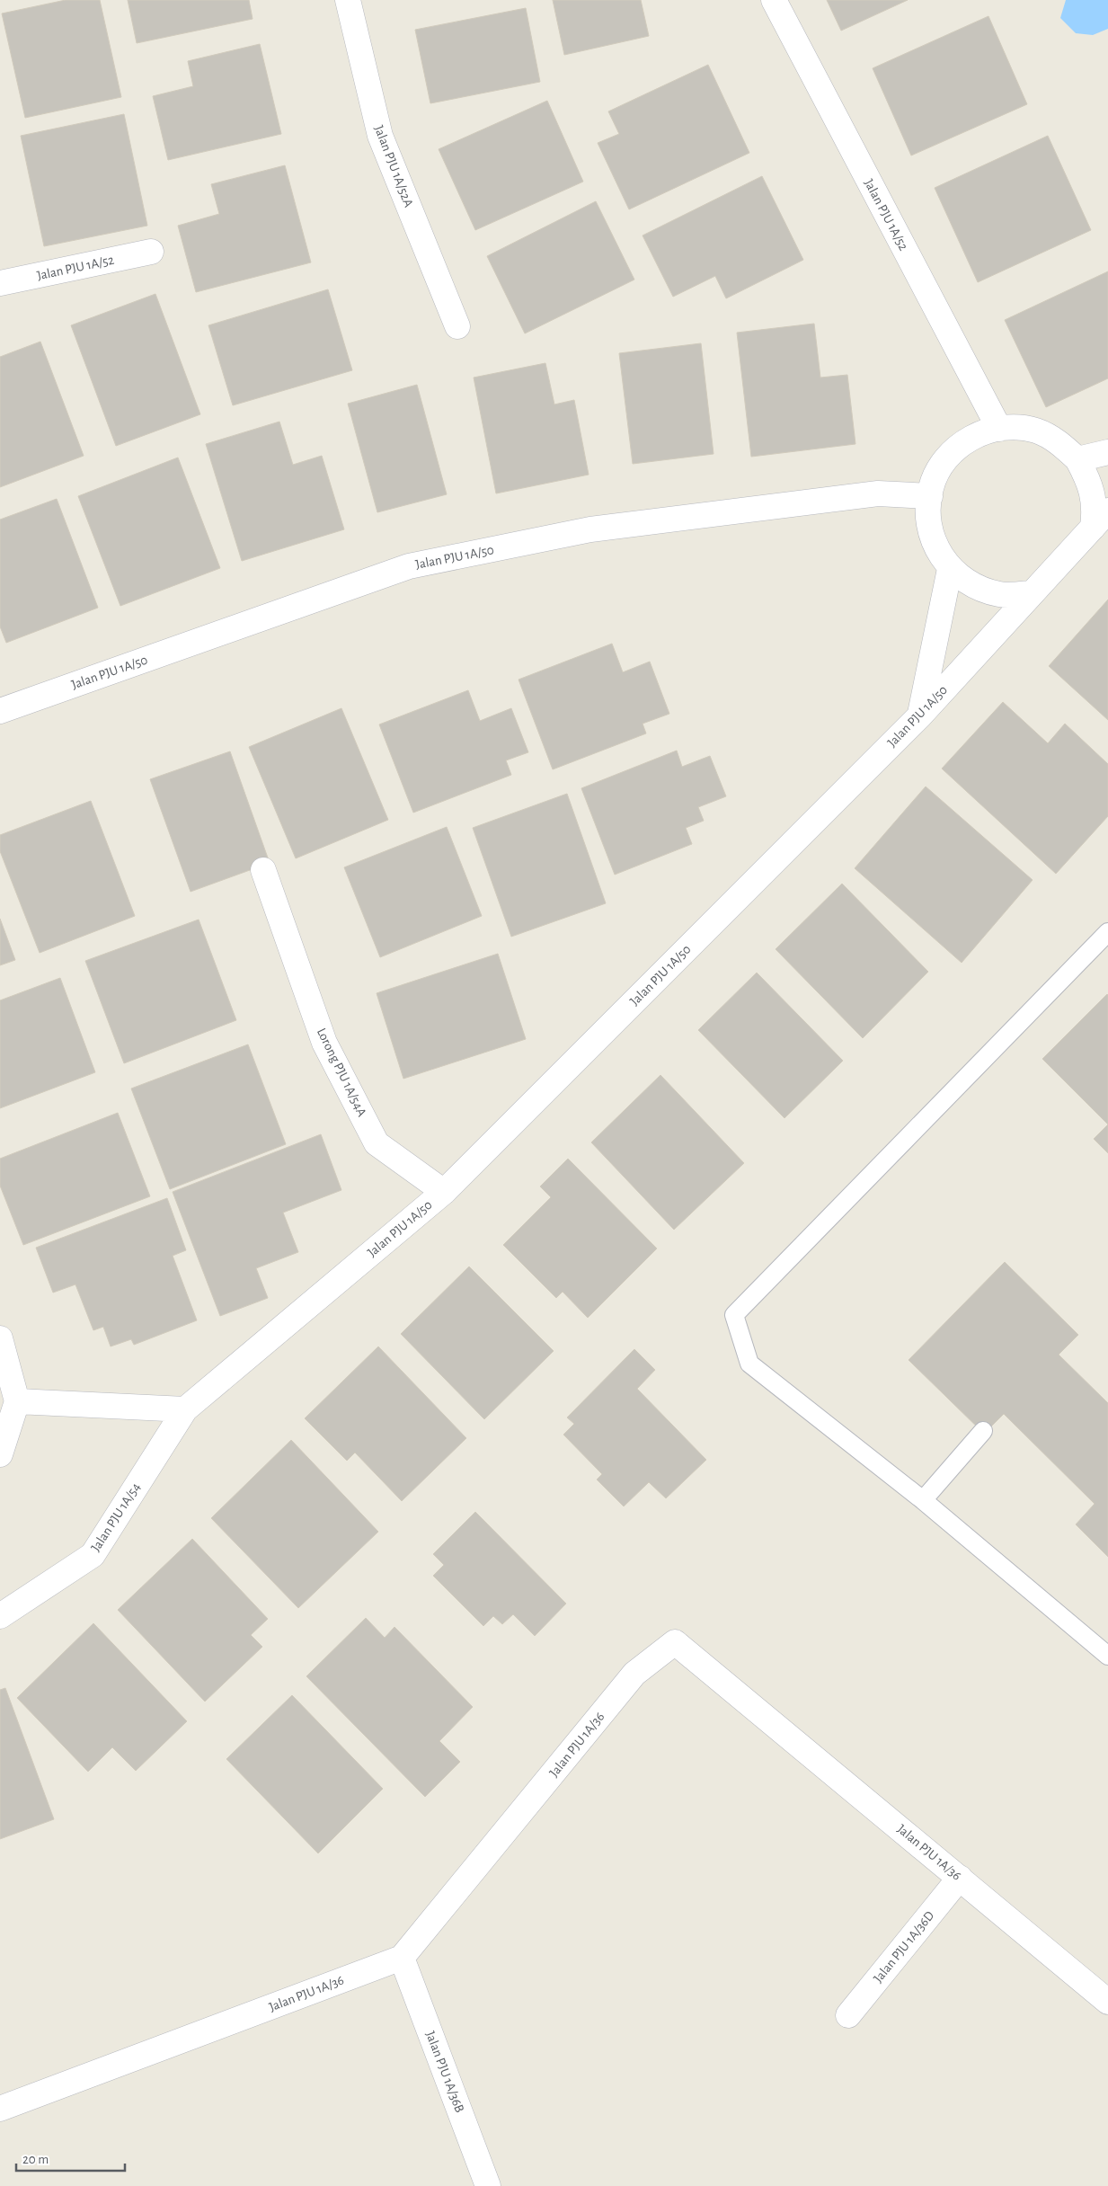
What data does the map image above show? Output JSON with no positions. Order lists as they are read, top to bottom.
{
  "streets": {
    "street": [
      "Jalan PJU 1A/52A",
      "Jalan PJU 1A/52",
      "Jalan PJU 1A/50",
      "Lorong PJU 1A/54A",
      "Jalan PJU 1A/54",
      "Jalan PJU 1A/36",
      "Jalan PJU 1A/36D",
      "Jalan PJU 1A/36B"
    ]
  },
  "crossings": [
    ["Jalan PJU 1A/50", "Lorong PJU 1A/54A"],
    ["Jalan PJU 1A/50", "Jalan PJU 1A/54"],
    ["Jalan PJU 1A/36", "Jalan PJU 1A/36D"],
    ["Jalan PJU 1A/36", "Jalan PJU 1A/36B"]
  ],
  "scale_bar": "20 m"
}
